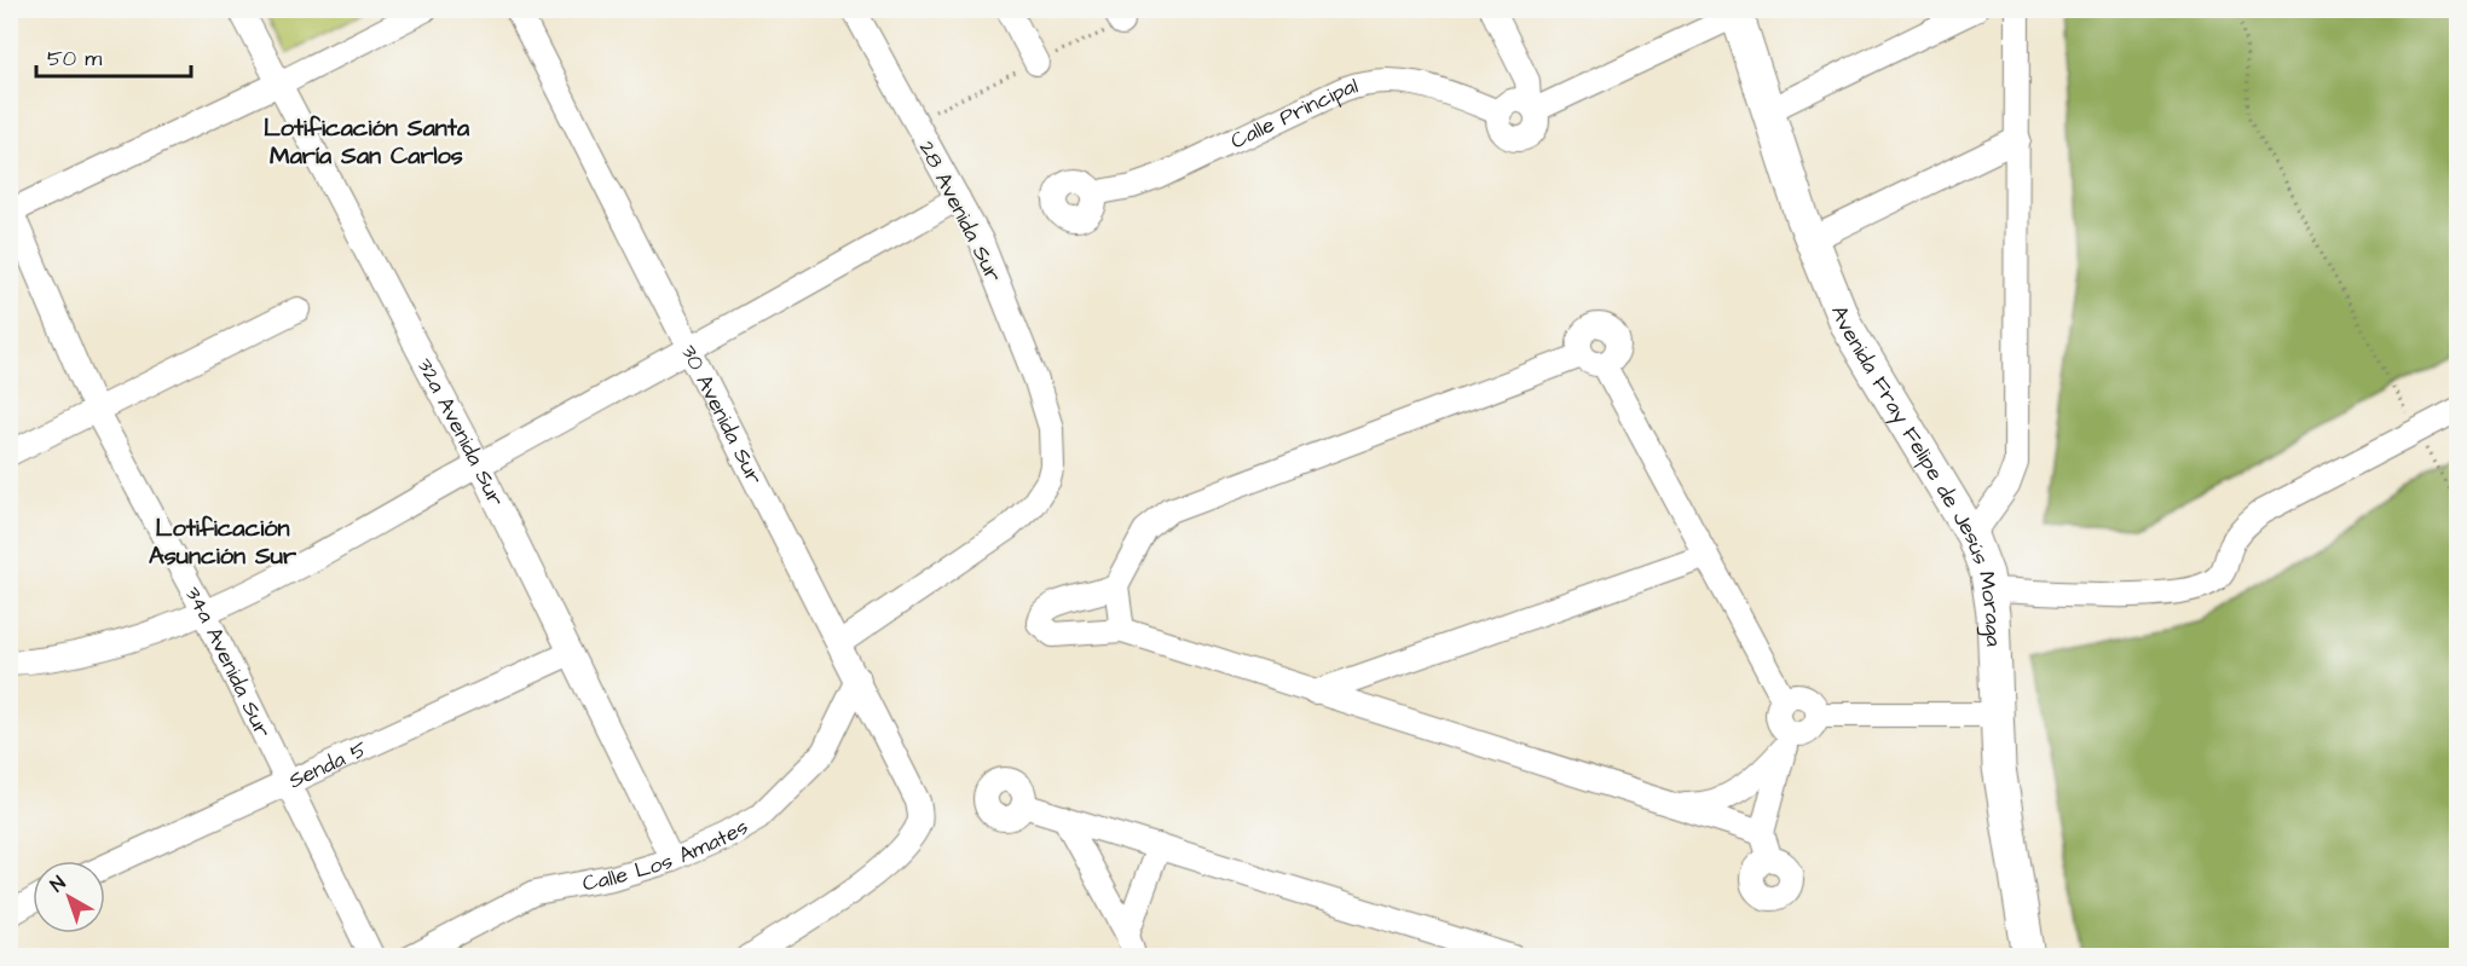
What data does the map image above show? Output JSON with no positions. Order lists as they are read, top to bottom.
{
  "streets": {
    "street": [
      "Calle Principal",
      "28 Avenida Sur",
      "30 Avenida Sur",
      "32a Avenida Sur",
      "Avenida Fray Felipe de Jesús Moraga",
      "34a Avenida Sur",
      "Senda 5",
      "Calle Los Amates"
    ]
  },
  "crossings": [
    ["28 Avenida Sur", "30 Avenida Sur"],
    ["30 Avenida Sur", "Calle Los Amates"],
    ["32a Avenida Sur", "Senda 5"],
    ["32a Avenida Sur", "Calle Los Amates"],
    ["34a Avenida Sur", "Senda 5"]
  ],
  "districts": ["Lotificación Santa María San Carlos", "Lotificación Asunción Sur"],
  "scale_bar": "50 m",
  "north": "top left"
}
